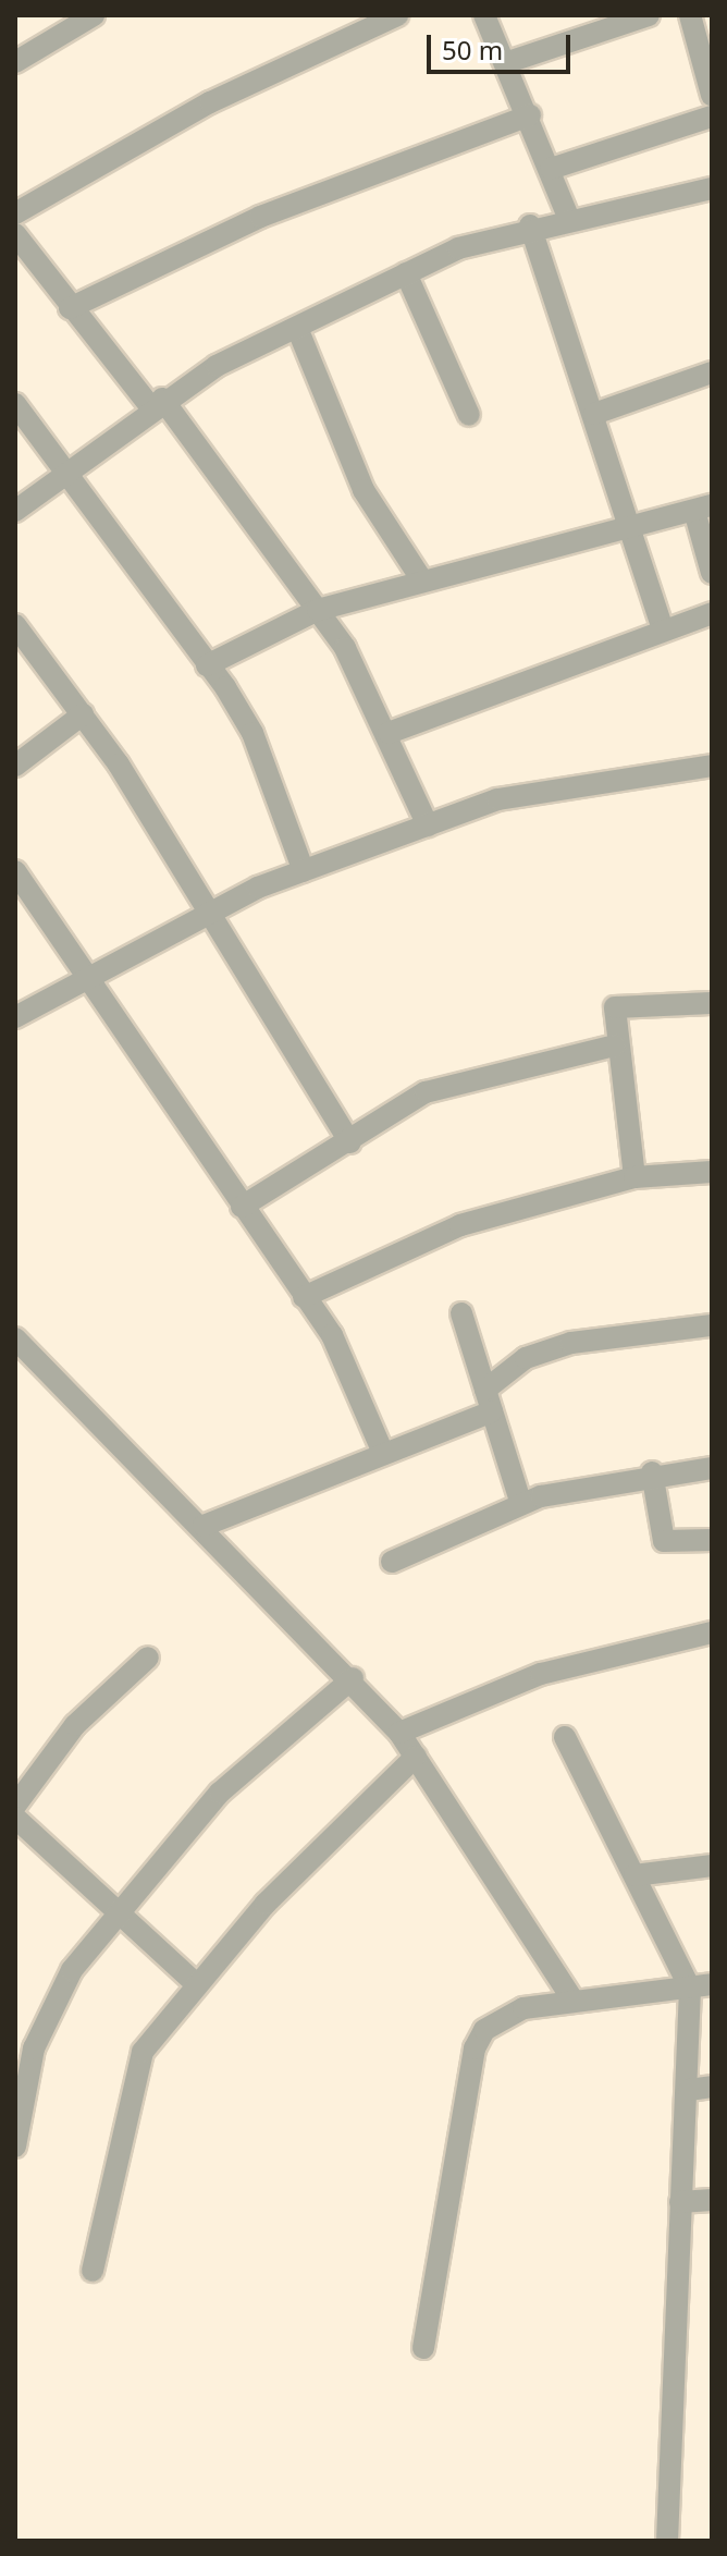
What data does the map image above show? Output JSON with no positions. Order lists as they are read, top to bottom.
{
  "scale_bar": "50 m"
}
